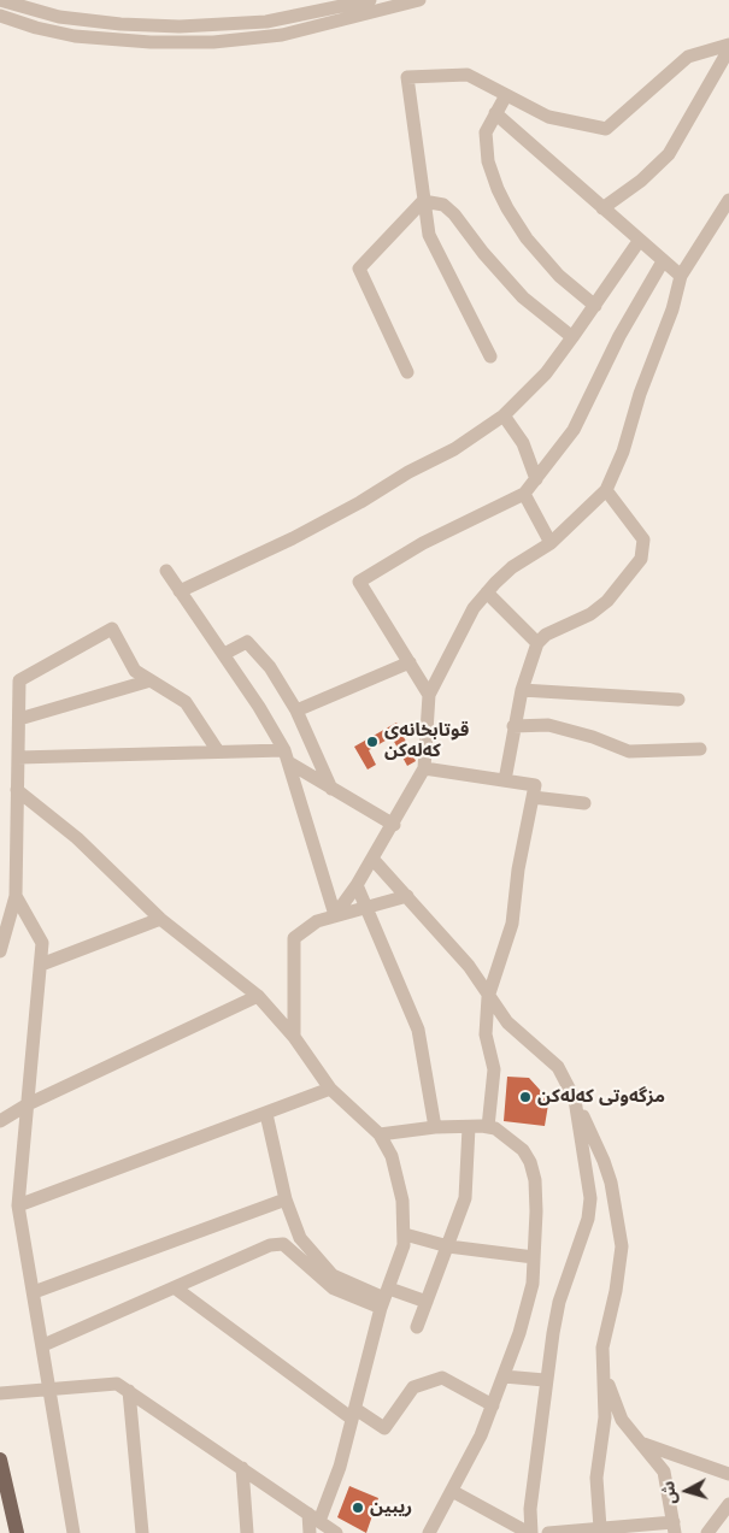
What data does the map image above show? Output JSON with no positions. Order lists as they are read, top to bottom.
{
  "places": ["قوتابخانەی کەلەکن", "مزگەوتی کەلەکن", "ریبین"],
  "north": "left"
}
